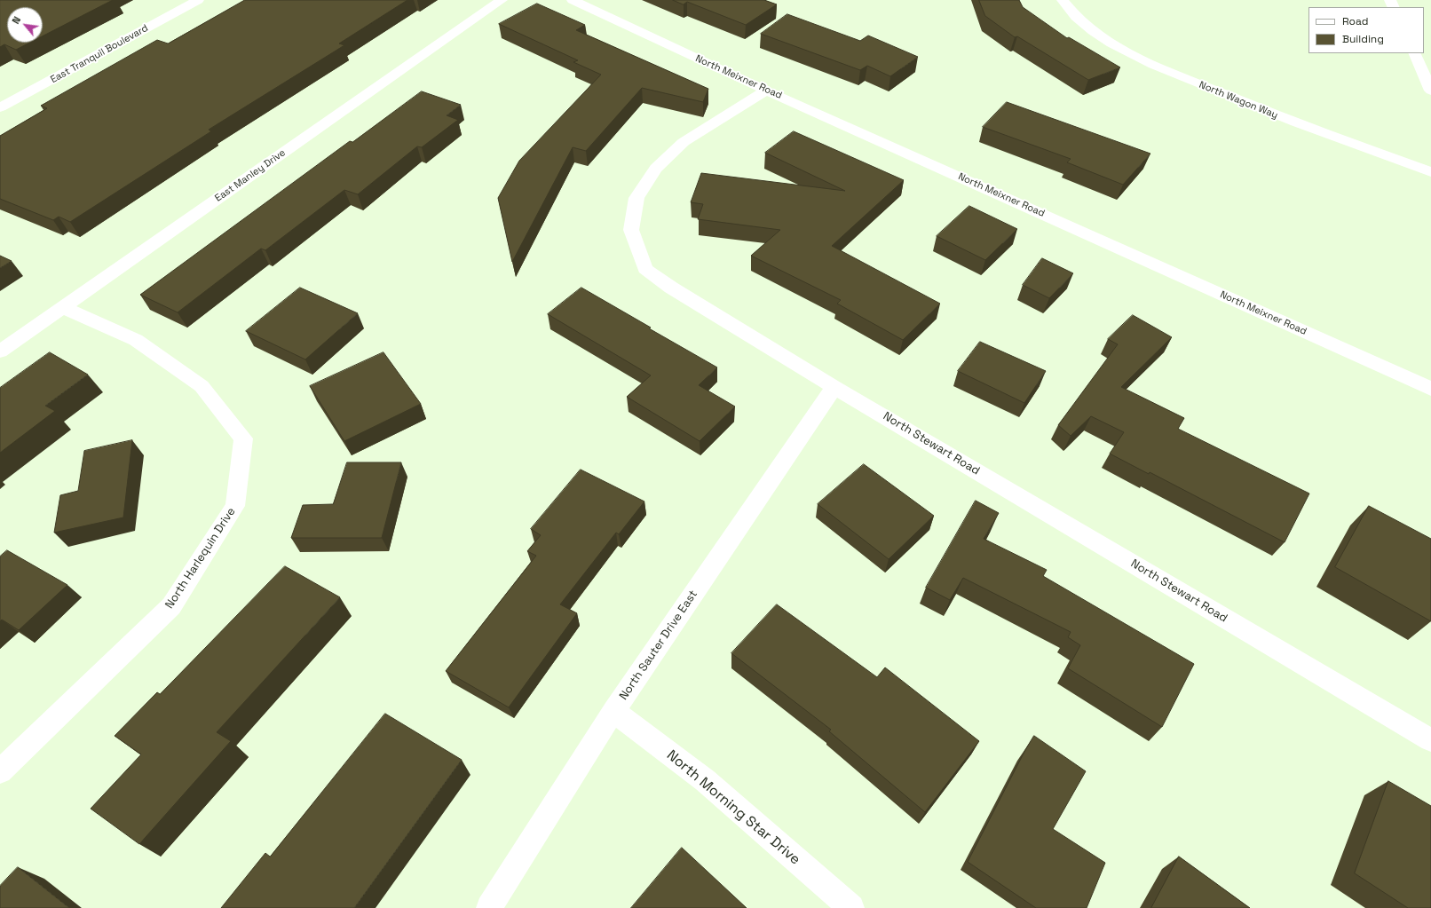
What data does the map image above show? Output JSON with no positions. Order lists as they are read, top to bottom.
{
  "streets": {
    "street": [
      "East Tranquil Boulevard",
      "North Meixner Road",
      "North Wagon Way",
      "East Manley Drive",
      "North Stewart Road",
      "North Harlequin Drive",
      "North Sauter Drive East",
      "North Morning Star Drive"
    ]
  },
  "crossings": [
    ["North Meixner Road", "North Stewart Road"],
    ["East Manley Drive", "North Harlequin Drive"],
    ["North Stewart Road", "North Sauter Drive East"],
    ["North Sauter Drive East", "North Morning Star Drive"]
  ],
  "legend": ["Road", "Building"],
  "north": "top left"
}
